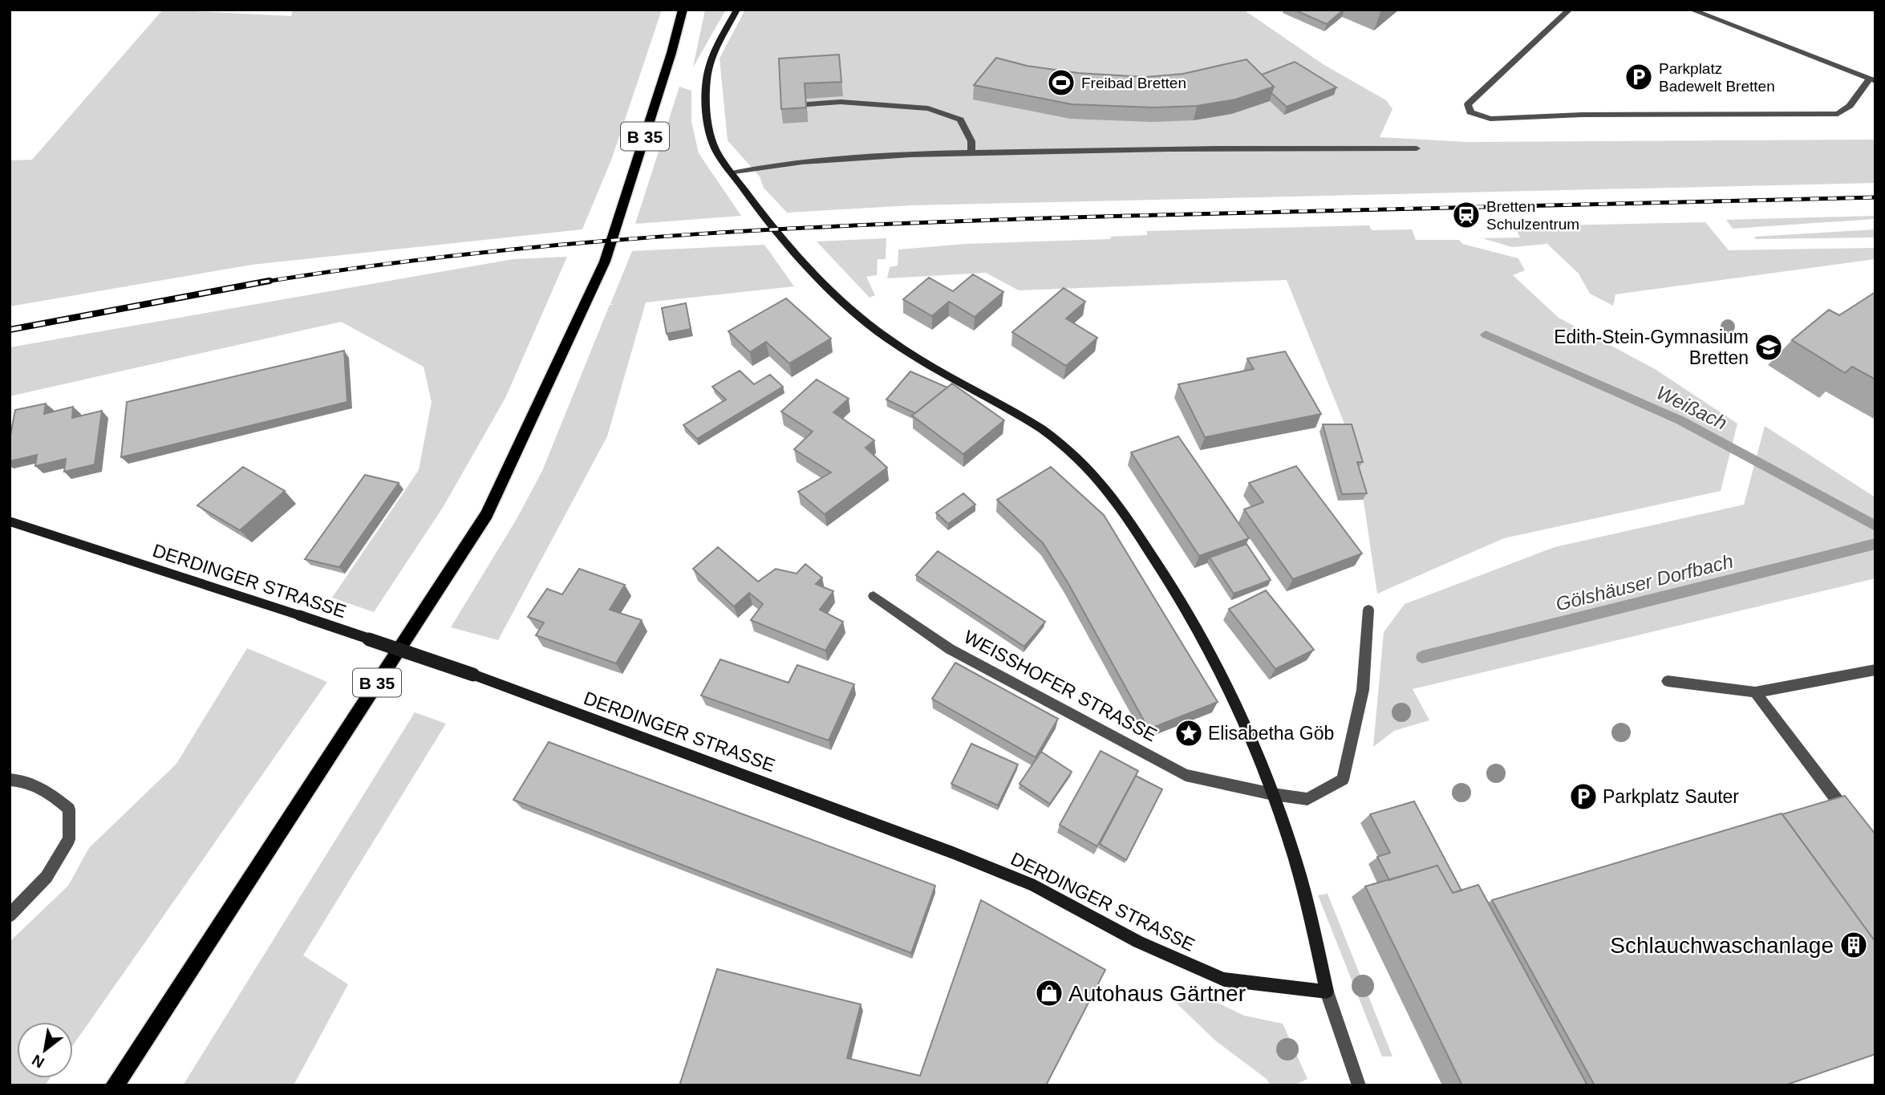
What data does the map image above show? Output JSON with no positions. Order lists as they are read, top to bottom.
{
  "streets": {
    "main road": ["B 35", "DERDINGER STRASSE"],
    "street": ["WEISSHOFER STRASSE"]
  },
  "water": ["Weißach", "Gölshäuser Dorfbach"],
  "places": {
    "parking": ["Parkplatz Badewelt Bretten", "Parkplatz Sauter"],
    "sports": ["Freibad Bretten"],
    "station": ["Bretten Schulzentrum"],
    "school or university": ["Edith-Stein-Gymnasium Bretten"],
    "place": ["Elisabetha Göb"],
    "building": ["Schlauchwaschanlage"],
    "shop": ["Autohaus Gärtner"]
  },
  "north": "bottom left"
}
